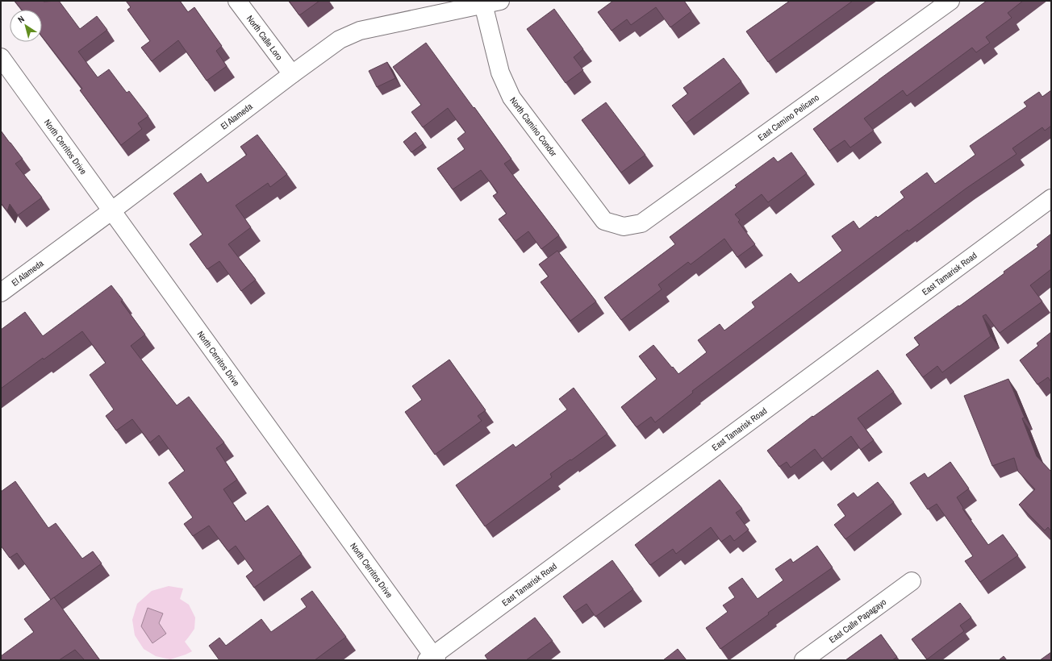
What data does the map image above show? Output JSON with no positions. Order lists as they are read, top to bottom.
{
  "streets": {
    "street": [
      "North Calle Loro",
      "El Alameda",
      "East Camino Pelicano",
      "North Camino Condor",
      "North Cerritos Drive",
      "East Tamarisk Road",
      "East Calle Papagayo"
    ]
  },
  "crossings": [
    ["North Calle Loro", "El Alameda"],
    ["El Alameda", "North Camino Condor"],
    ["El Alameda", "North Cerritos Drive"],
    ["East Camino Pelicano", "North Camino Condor"],
    ["North Cerritos Drive", "East Tamarisk Road"]
  ],
  "north": "top left"
}
